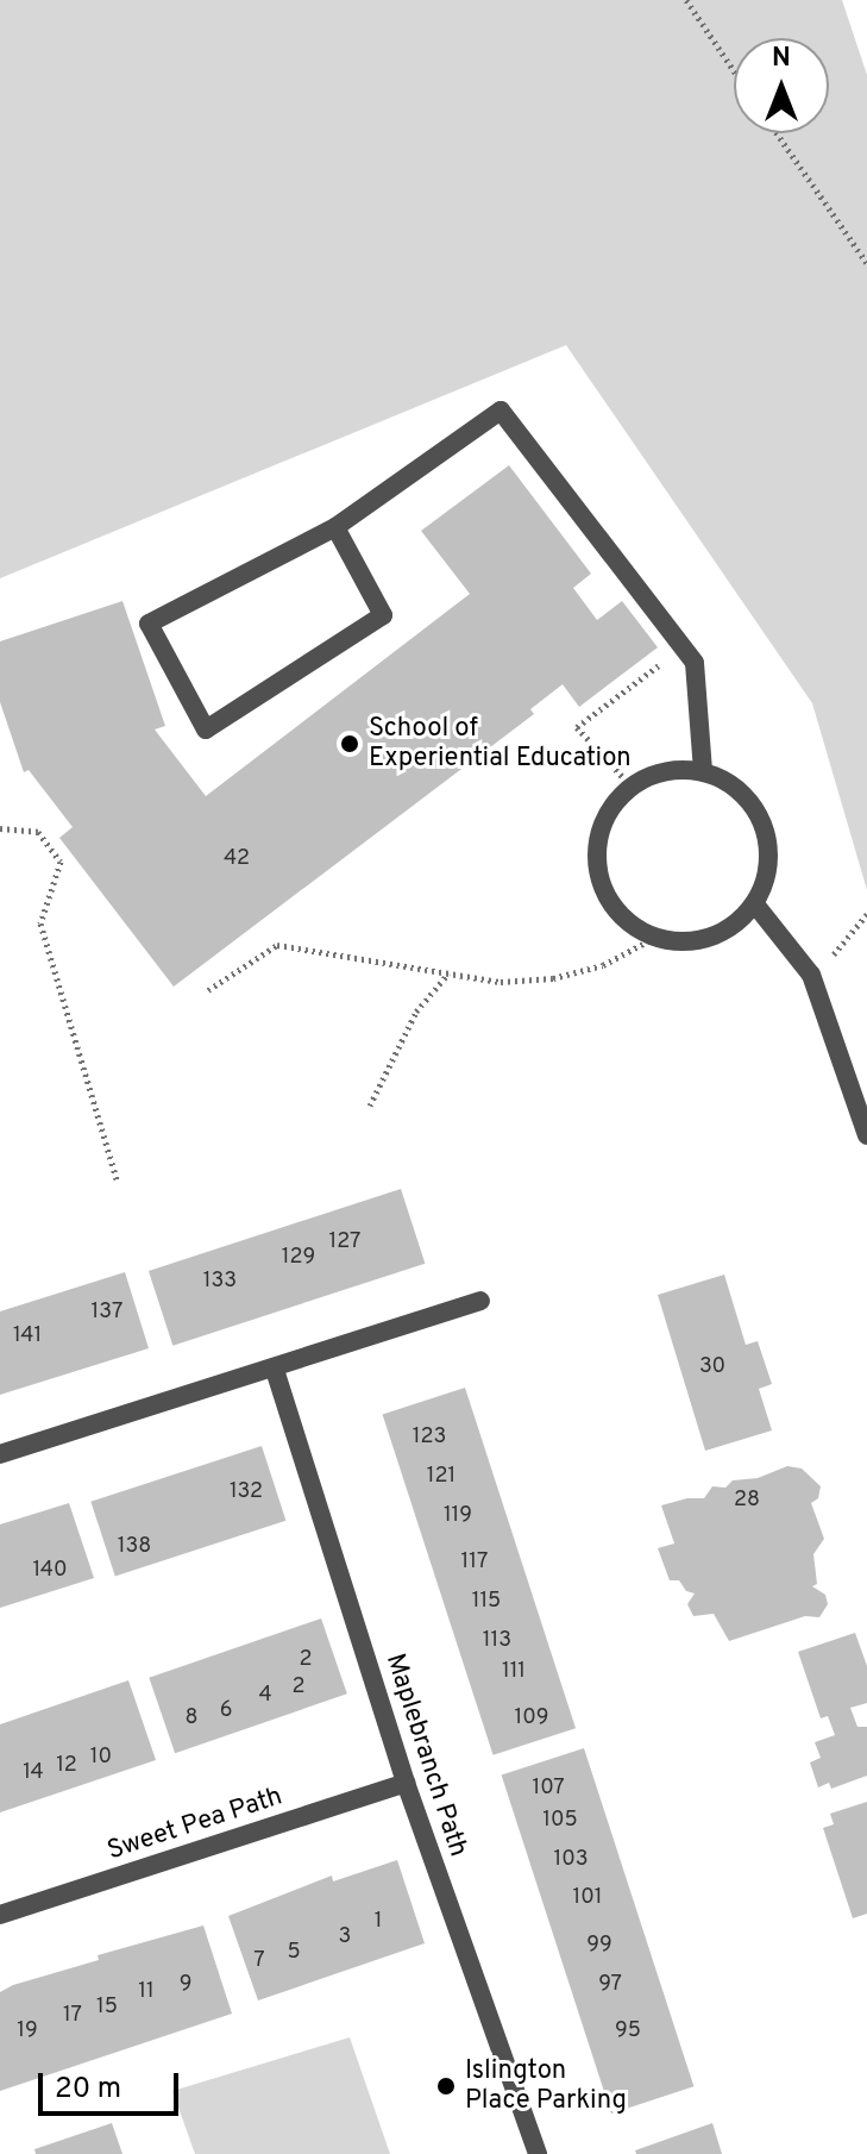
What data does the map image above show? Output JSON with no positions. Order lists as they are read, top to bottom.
{
  "streets": {
    "street": ["Maplebranch Path", "Sweet Pea Path"]
  },
  "crossings": [
    ["Maplebranch Path", "Sweet Pea Path"]
  ],
  "places": ["School of Experiential Education", "Islington Place Parking"],
  "house_numbers": [
    "42",
    "127",
    "129",
    "133",
    "137",
    "141",
    "30",
    "123",
    "121",
    "132",
    "28",
    "119",
    "138",
    "117",
    "140",
    "115",
    "113",
    "2",
    "111",
    "2",
    "4",
    "6",
    "8",
    "109",
    "10",
    "12",
    "14",
    "107",
    "105",
    "103",
    "101",
    "1",
    "3",
    "99",
    "5",
    "7",
    "9",
    "97",
    "11",
    "15",
    "17",
    "19",
    "95"
  ],
  "scale_bar": "20 m",
  "north": "top"
}
